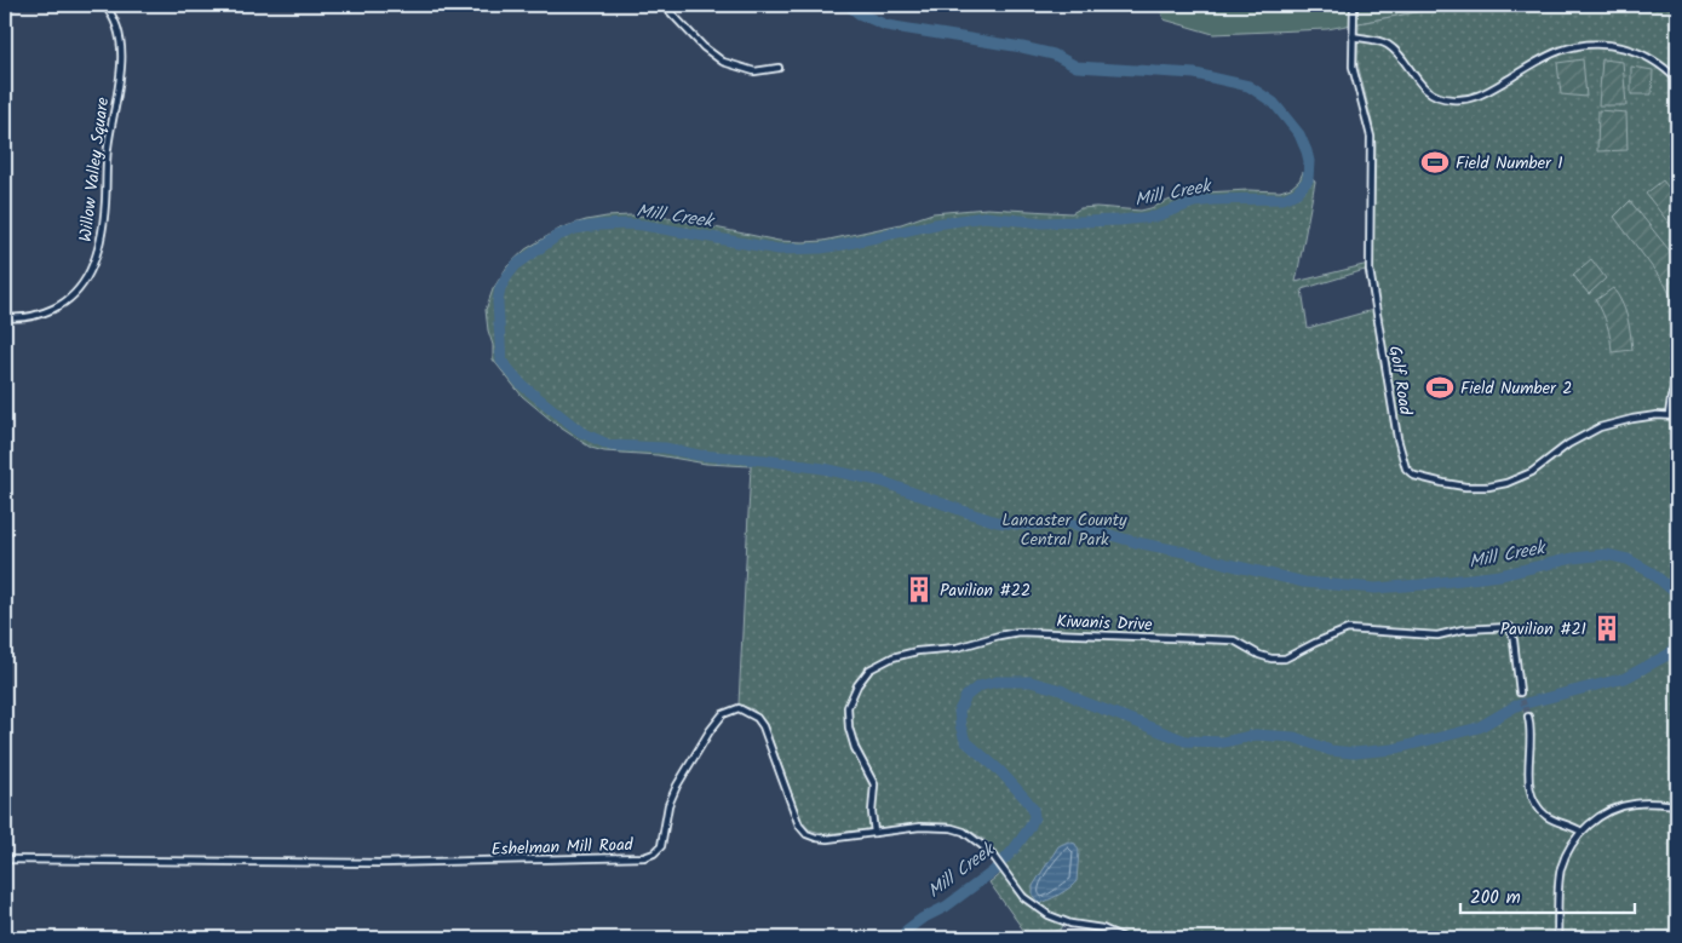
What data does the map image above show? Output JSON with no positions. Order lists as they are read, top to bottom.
{
  "streets": {
    "street": [
      "Willow Valley Square",
      "Golf Road",
      "Kiwanis Drive",
      "Eshelman Mill Road"
    ]
  },
  "crossings": [
    ["Kiwanis Drive", "Eshelman Mill Road"]
  ],
  "water": ["Mill Creek"],
  "parks": ["Lancaster County Central Park"],
  "places": {
    "sports": ["Field Number 1", "Field Number 2"],
    "building": ["Pavilion #22", "Pavilion #21"]
  },
  "scale_bar": "200 m"
}
